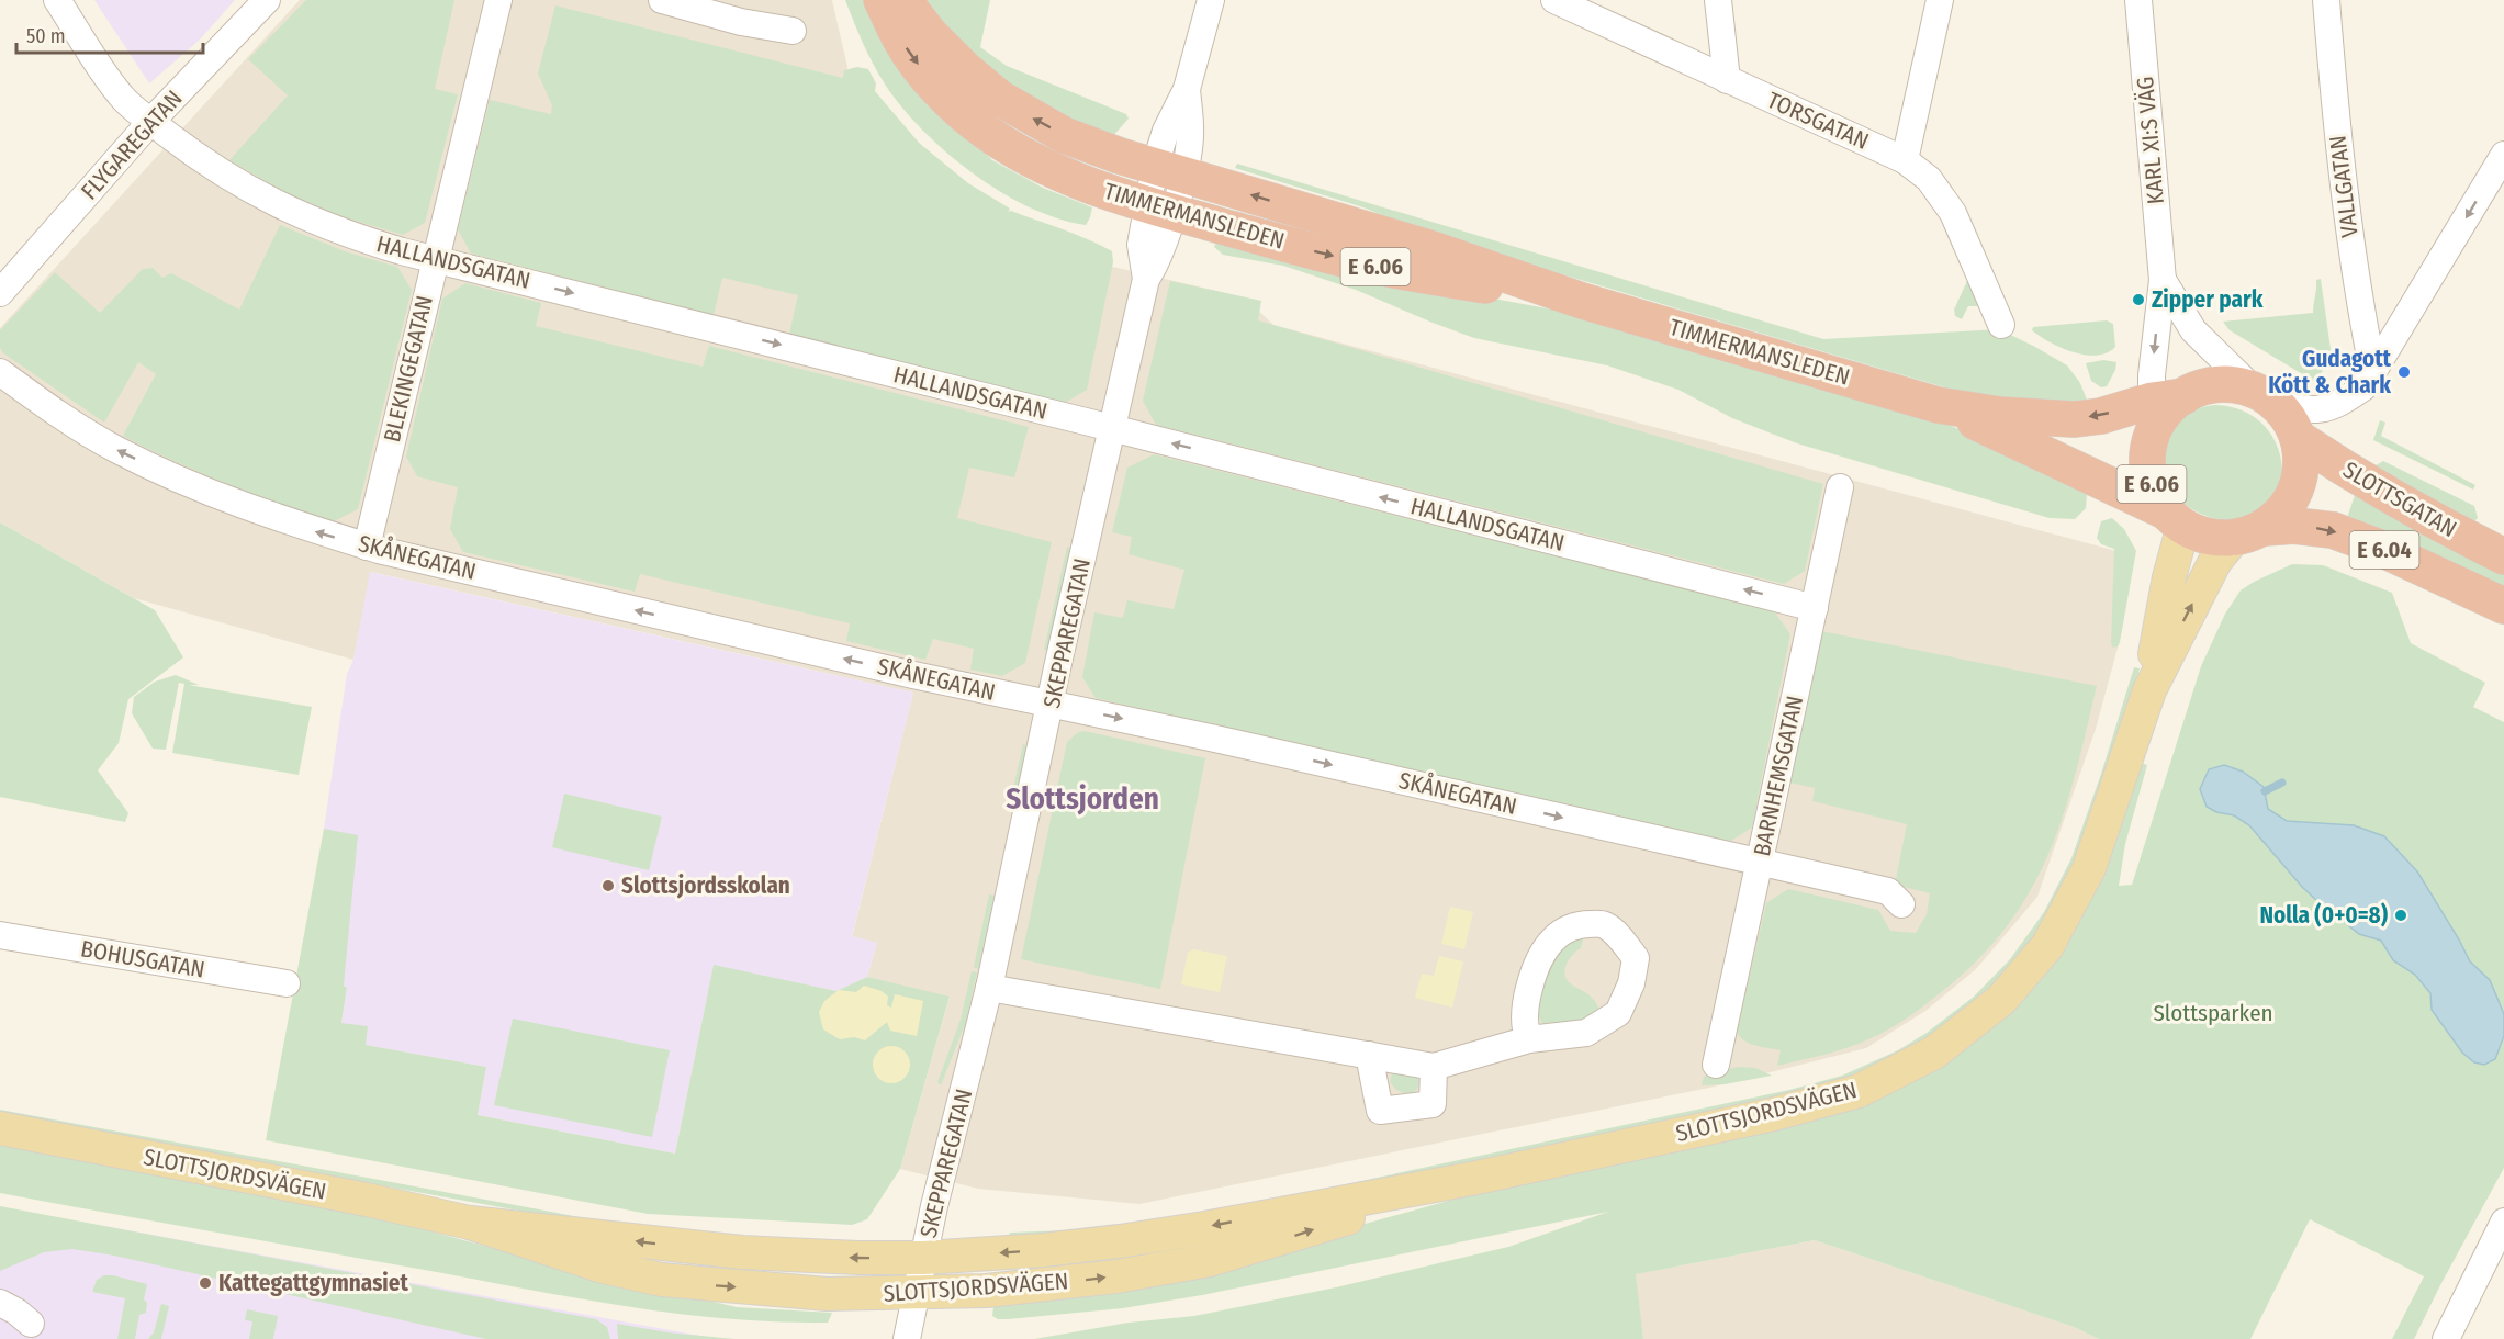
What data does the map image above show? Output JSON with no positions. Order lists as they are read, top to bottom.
{
  "streets": {
    "highway": [
      "TIMMERMANSLEDEN",
      "E 6.06",
      "SLOTTSGATAN",
      "E 6.04"
    ],
    "main road": ["SLOTTSJORDSVÄGEN"],
    "street": [
      "TORSGATAN",
      "KARL XI:S VÄG",
      "FLYGAREGATAN",
      "VALLGATAN",
      "HALLANDSGATAN",
      "BLEKINGEGATAN",
      "SKÅNEGATAN",
      "SKEPPAREGATAN",
      "BARNHEMSGATAN",
      "BOHUSGATAN"
    ]
  },
  "crossings": [
    ["KARL XI:S VÄG", "TIMMERMANSLEDEN"],
    ["KARL XI:S VÄG", "E 6.06"],
    ["KARL XI:S VÄG", "SLOTTSGATAN"],
    ["KARL XI:S VÄG", "SLOTTSJORDSVÄGEN"],
    ["FLYGAREGATAN", "HALLANDSGATAN"],
    ["TIMMERMANSLEDEN", "E 6.06"],
    ["TIMMERMANSLEDEN", "SLOTTSGATAN"],
    ["TIMMERMANSLEDEN", "SKEPPAREGATAN"],
    ["TIMMERMANSLEDEN", "SLOTTSJORDSVÄGEN"],
    ["HALLANDSGATAN", "BLEKINGEGATAN"],
    ["HALLANDSGATAN", "SKEPPAREGATAN"],
    ["HALLANDSGATAN", "BARNHEMSGATAN"],
    ["E 6.06", "SLOTTSGATAN"],
    ["E 6.06", "SLOTTSJORDSVÄGEN"],
    ["BLEKINGEGATAN", "SKÅNEGATAN"],
    ["SLOTTSGATAN", "SLOTTSJORDSVÄGEN"],
    ["SKÅNEGATAN", "SKEPPAREGATAN"],
    ["SKÅNEGATAN", "BARNHEMSGATAN"],
    ["SKEPPAREGATAN", "SLOTTSJORDSVÄGEN"]
  ],
  "districts": ["Slottsjorden"],
  "parks": ["Slottsparken"],
  "places": [
    "Zipper park",
    "Gudagott Kött & Chark",
    "Slottsjordsskolan",
    "Nolla (0+0=8)",
    "Kattegattgymnasiet"
  ],
  "scale_bar": "50 m"
}
